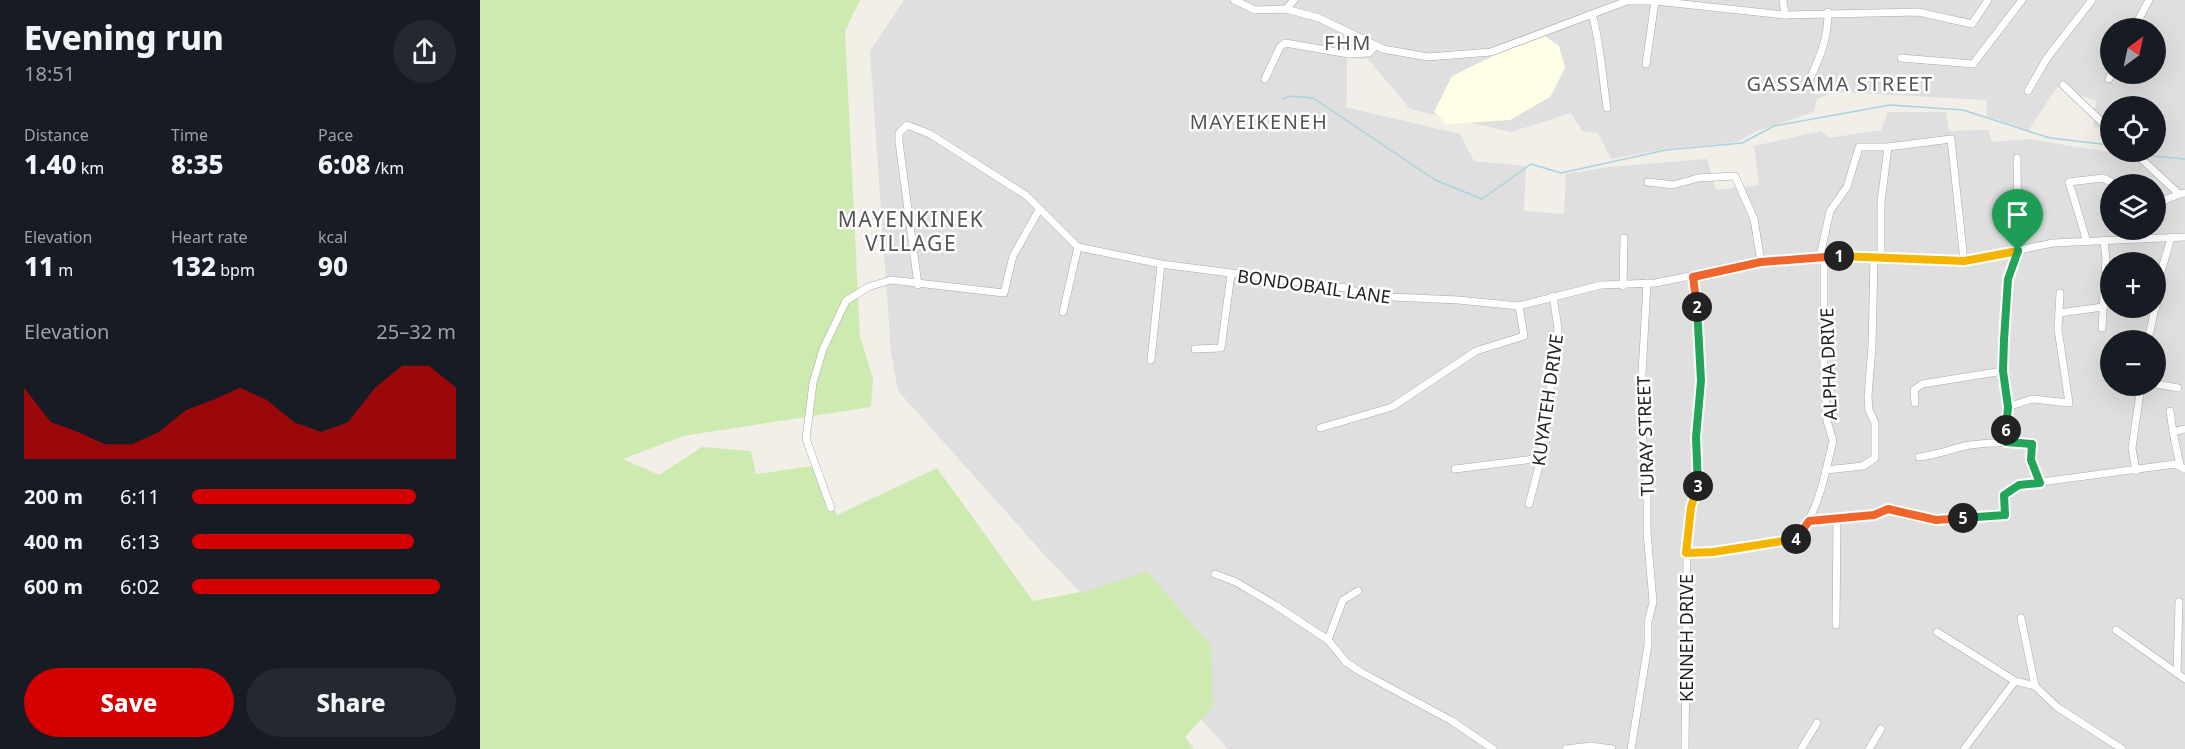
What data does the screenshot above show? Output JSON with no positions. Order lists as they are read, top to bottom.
{
  "streets": {
    "street": [
      "BONDOBAIL LANE",
      "ALPHA DRIVE",
      "KUYATEH DRIVE",
      "TURAY STREET",
      "KENNEH DRIVE"
    ]
  },
  "crossings": [
    ["BONDOBAIL LANE", "ALPHA DRIVE"],
    ["BONDOBAIL LANE", "KUYATEH DRIVE"],
    ["BONDOBAIL LANE", "TURAY STREET"],
    ["BONDOBAIL LANE", "KENNEH DRIVE"]
  ],
  "districts": [
    "FHM",
    "GASSAMA STREET",
    "MAYEIKENEH",
    "MAYENKINEK VILLAGE"
  ],
  "north": "top right",
  "page": {
    "heading": ["Evening run", "18:51"],
    "map_buttons": ["+", "−"],
    "stats": [
      ["Distance", "1.40 km"],
      ["Time", "8:35"],
      ["Pace", "6:08 /km"],
      ["Elevation", "11 m"],
      ["Heart rate", "132 bpm"],
      ["kcal", "90"]
    ],
    "pins": [
      "1",
      "2",
      "6",
      "3",
      "5",
      "4"
    ],
    "chart": ["Elevation", "25–32 m"],
    "list": [
      {
        "name": "200 m",
        "note": "6:11"
      },
      {
        "name": "400 m",
        "note": "6:13"
      },
      {
        "name": "600 m",
        "note": "6:02"
      }
    ],
    "buttons": ["Save", "Share"]
  }
}
